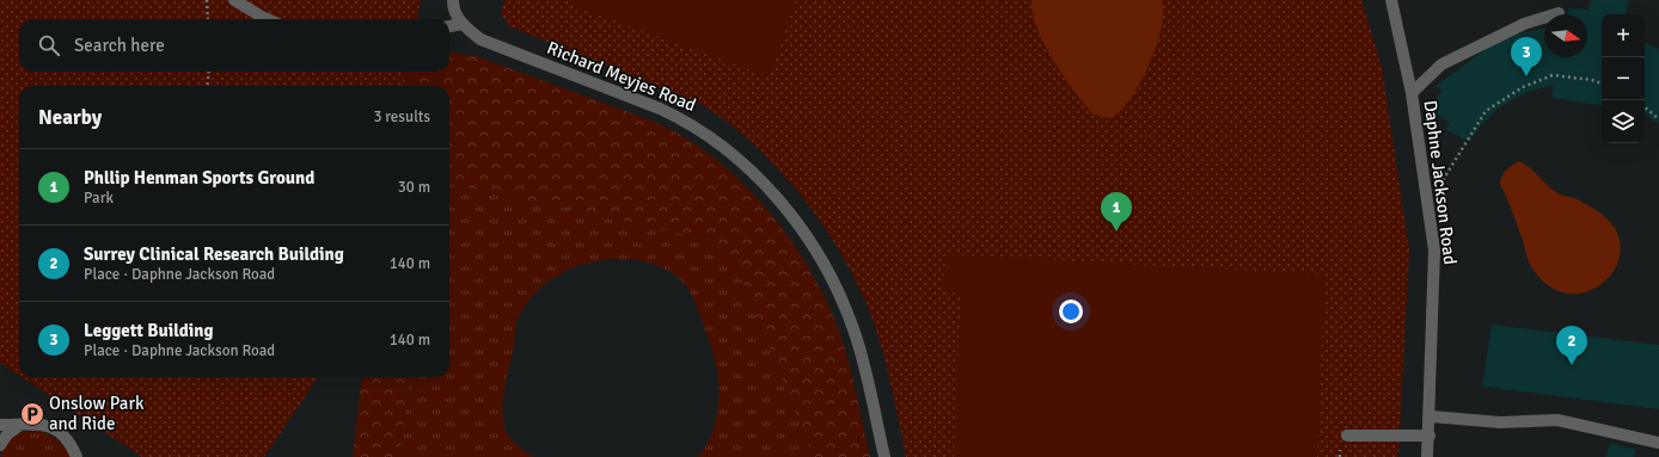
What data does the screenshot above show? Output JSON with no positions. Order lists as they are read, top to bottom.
{
  "streets": {
    "street": ["Richard Meyjes Road", "Daphne Jackson Road"]
  },
  "places": {
    "parking": ["Onslow Park and Ride"]
  },
  "north": "right",
  "page": {
    "map_buttons": ["+", "−"],
    "search": "Search here",
    "pins": ["3", "1", "2"],
    "heading": ["Nearby", "3 results"],
    "list": [
      {
        "mark": "1",
        "name": "Phllip Henman Sports Ground",
        "note": "Park",
        "value": "30 m"
      },
      {
        "mark": "2",
        "name": "Surrey Clinical Research Building",
        "note": "Place · Daphne Jackson Road",
        "value": "140 m"
      },
      {
        "mark": "3",
        "name": "Leggett Building",
        "note": "Place · Daphne Jackson Road",
        "value": "140 m"
      }
    ]
  }
}
